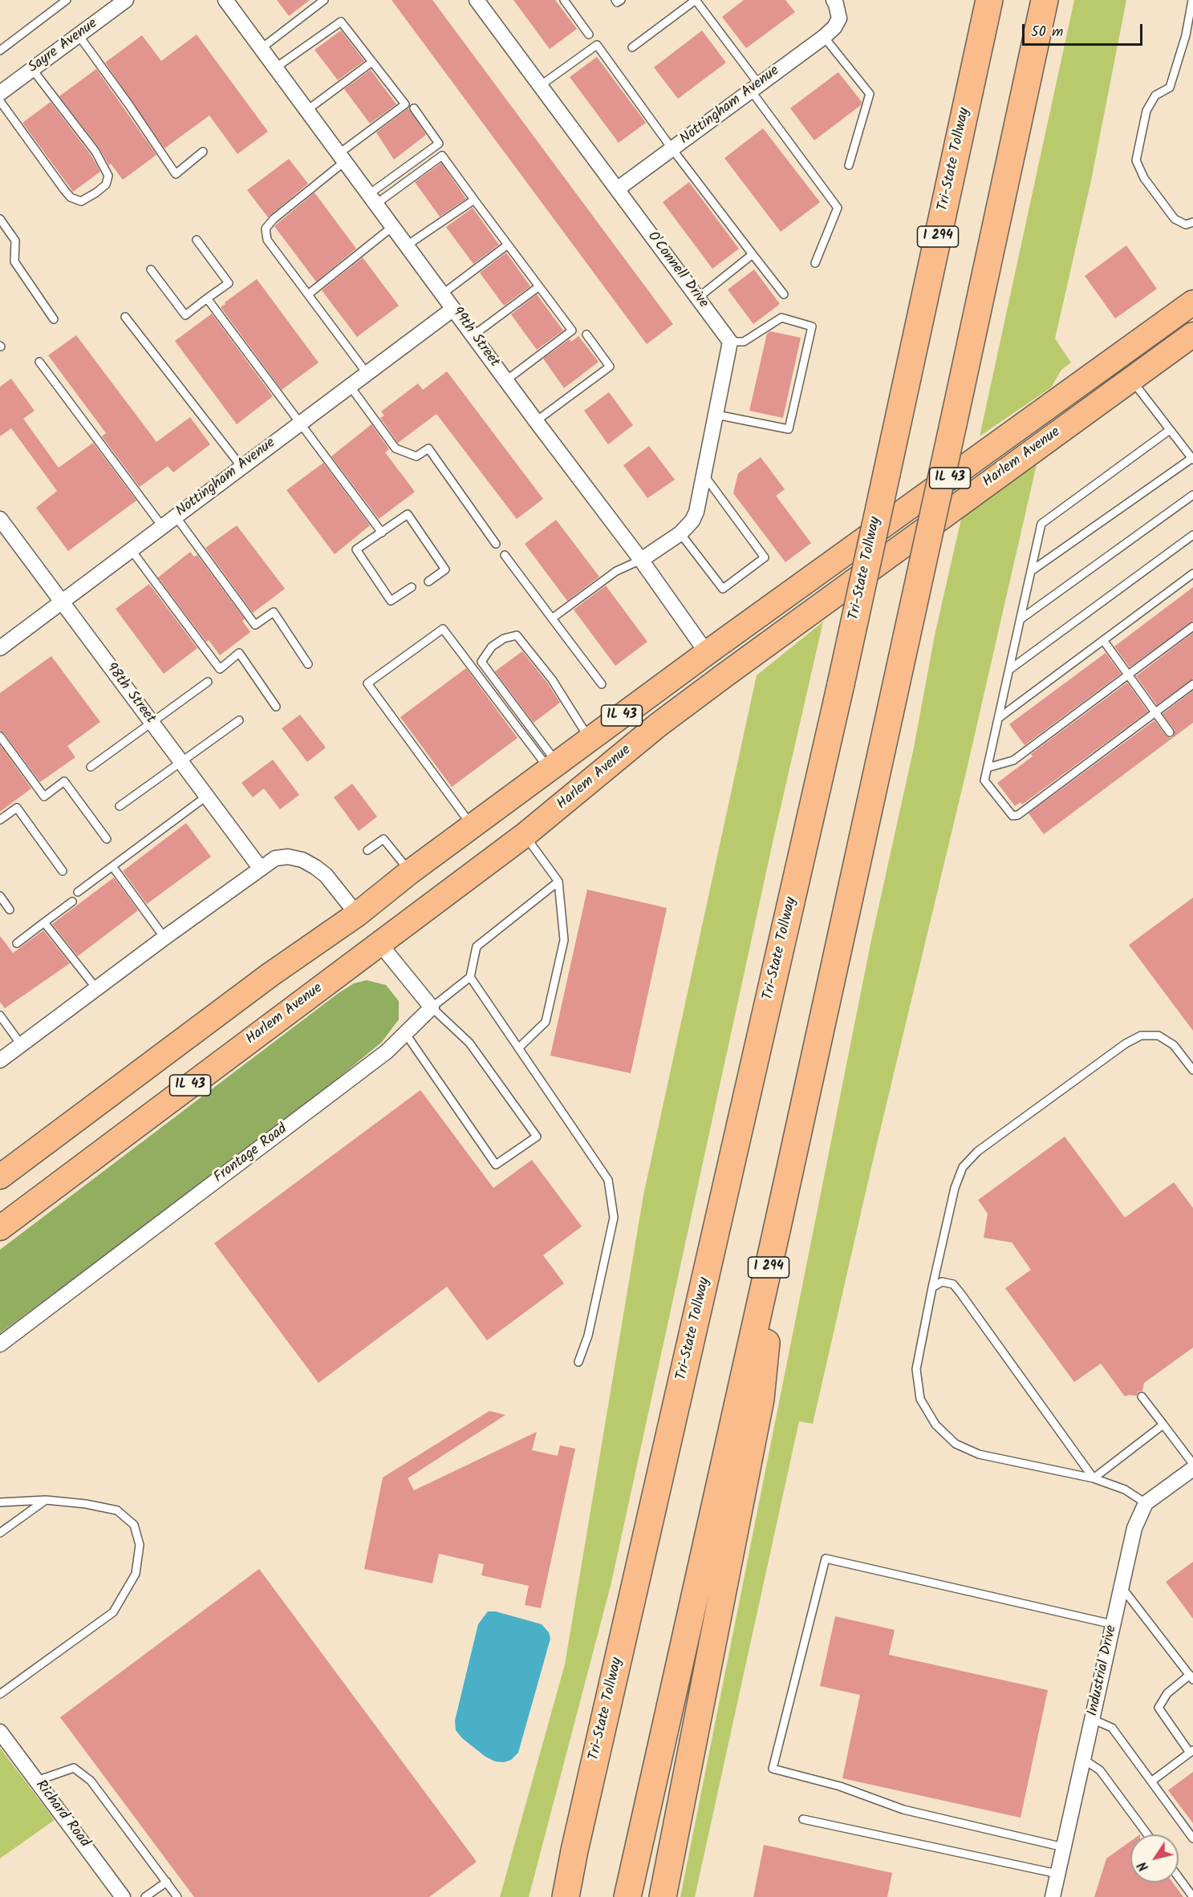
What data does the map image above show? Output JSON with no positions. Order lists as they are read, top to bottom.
{
  "streets": {
    "highway": ["Tri-State Tollway", "I 294"],
    "main road": ["99th Street", "Harlem Avenue", "IL 43"],
    "street": [
      "Sayre Avenue",
      "Nottingham Avenue",
      "O'Connell Drive",
      "98th Street",
      "Frontage Road",
      "Industrial Drive",
      "Richard Road"
    ]
  },
  "crossings": [
    ["Nottingham Avenue", "O'Connell Drive"],
    ["Nottingham Avenue", "99th Street"],
    ["Nottingham Avenue", "98th Street"],
    ["99th Street", "Harlem Avenue"]
  ],
  "scale_bar": "50 m",
  "north": "bottom left"
}
